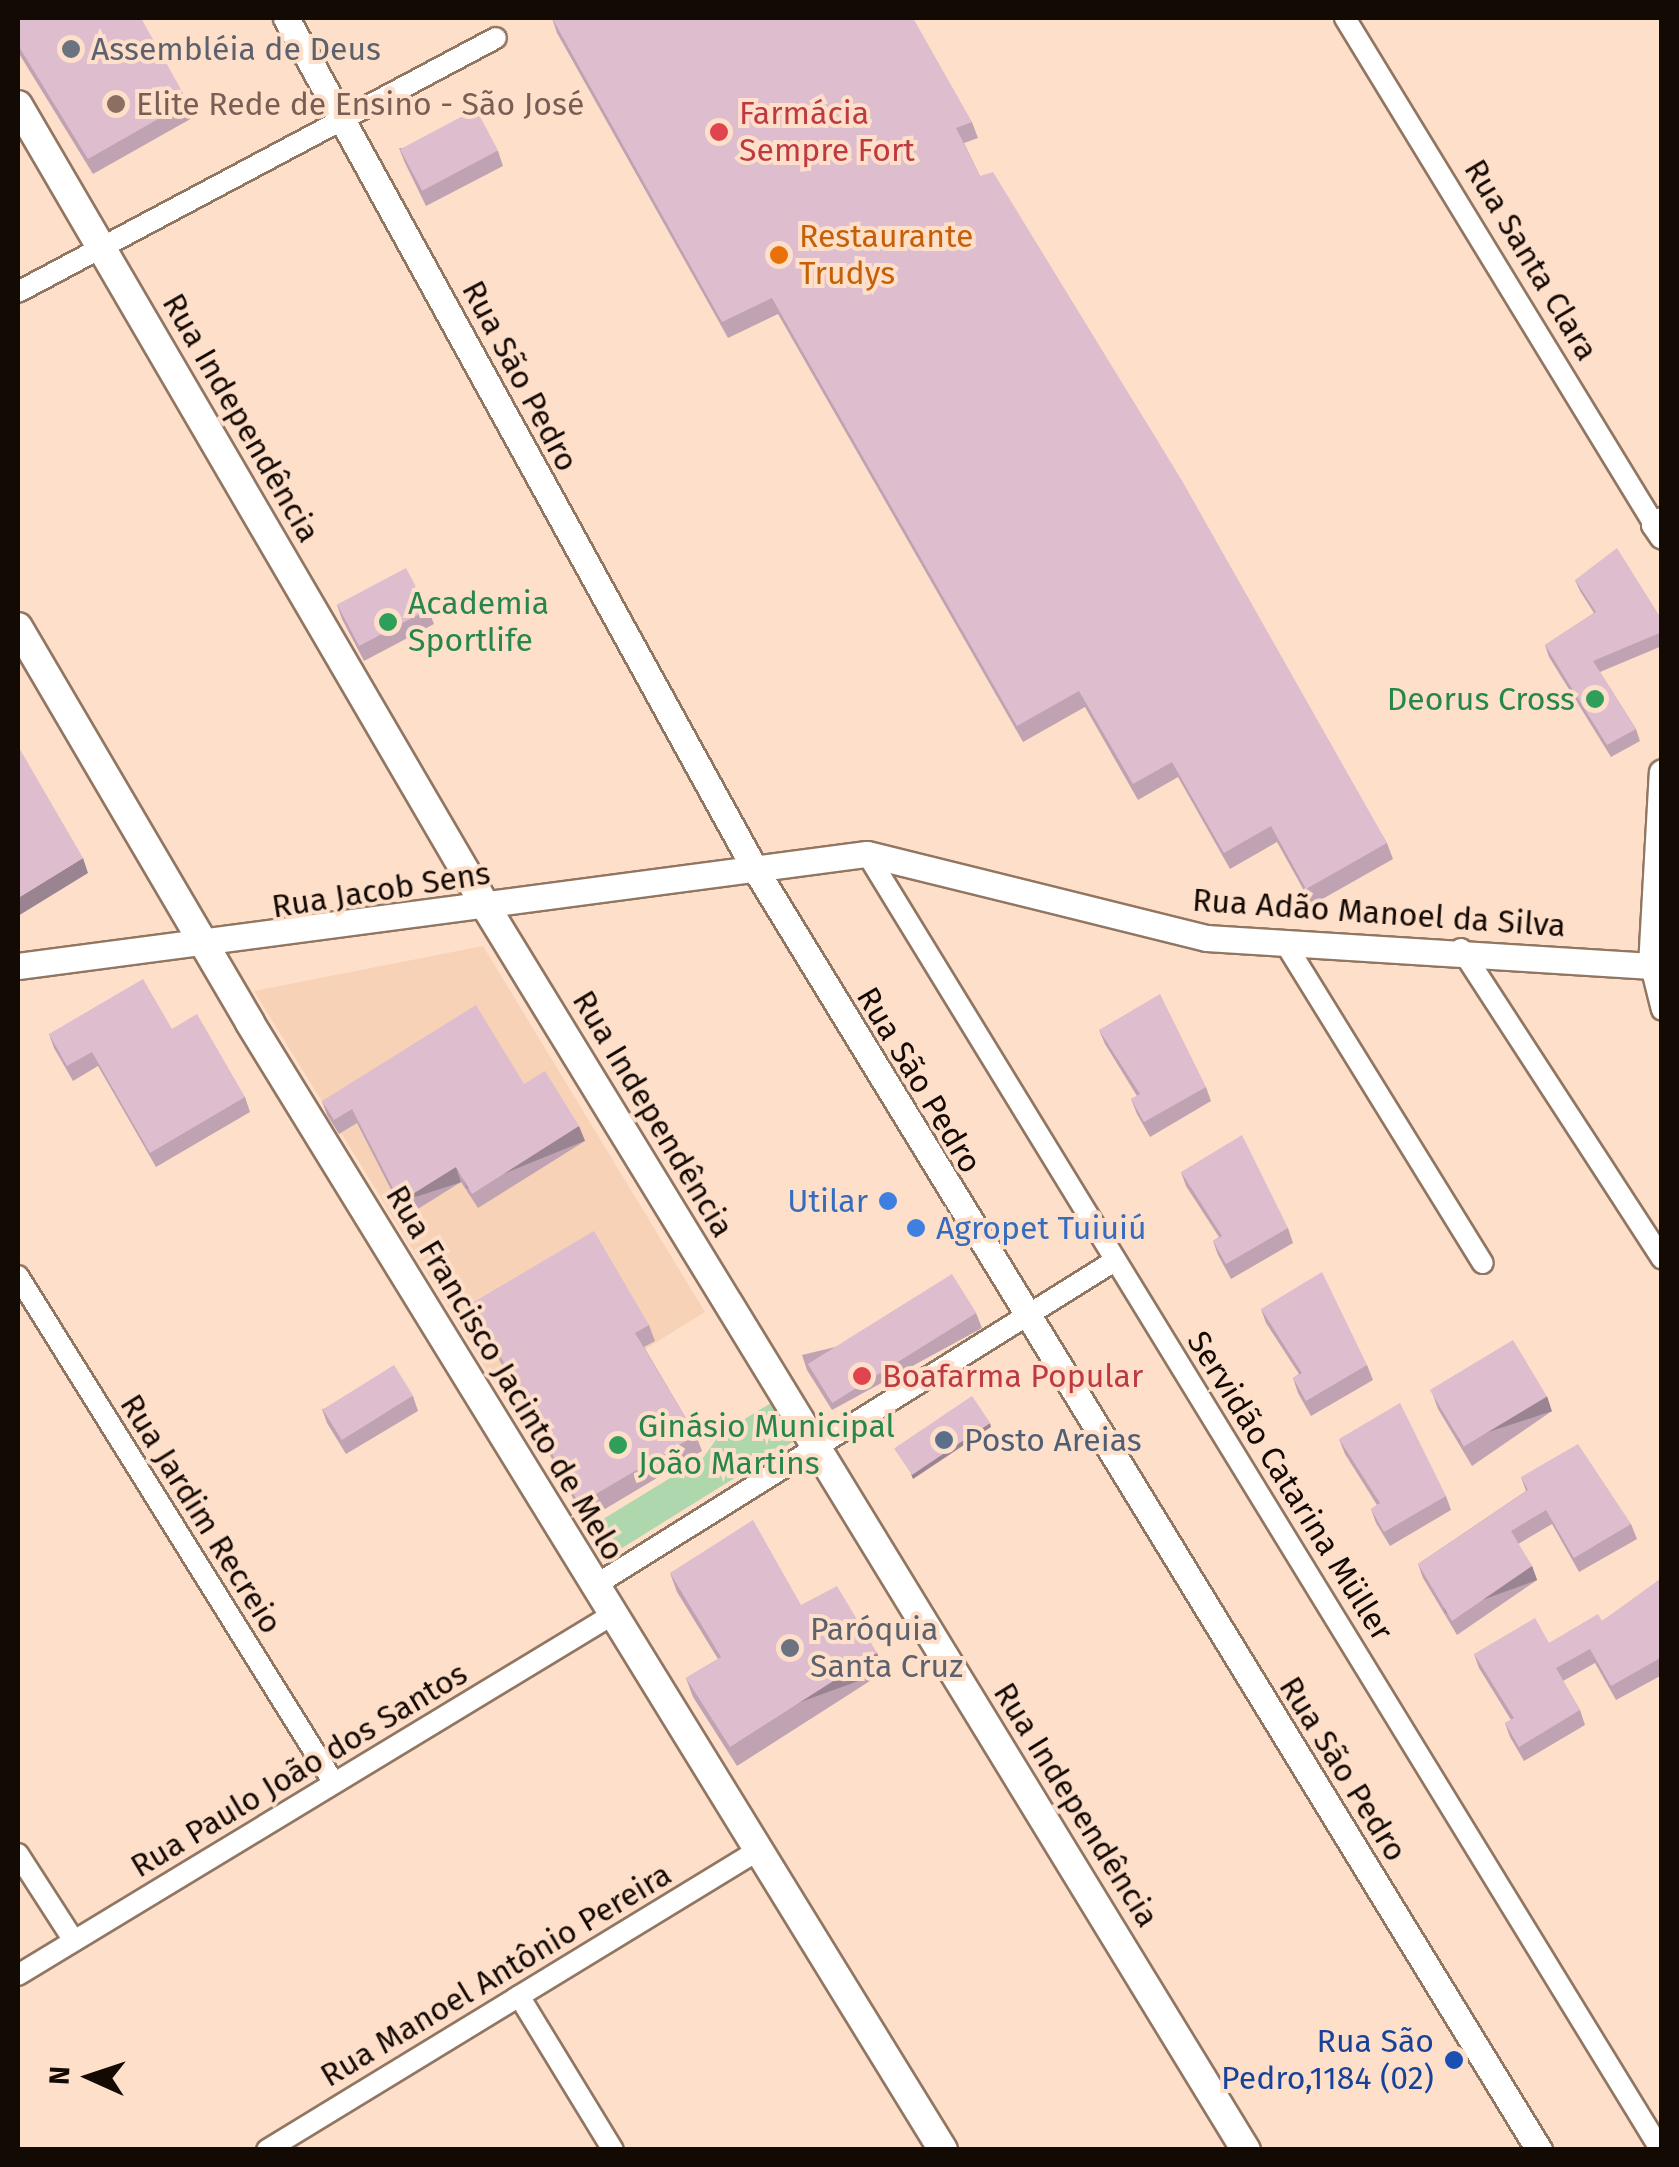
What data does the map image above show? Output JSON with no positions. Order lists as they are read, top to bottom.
{
  "streets": {
    "main road": ["Rua Independência", "Rua Francisco Jacinto de Melo"],
    "street": [
      "Rua Santa Clara",
      "Rua São Pedro",
      "Rua Jacob Sens",
      "Rua Adão Manoel da Silva",
      "Servidão Catarina Müller",
      "Rua Jardim Recreio",
      "Rua Paulo João dos Santos",
      "Rua Manoel Antônio Pereira"
    ]
  },
  "crossings": [
    ["Rua São Pedro", "Rua Jacob Sens"],
    ["Rua São Pedro", "Rua Adão Manoel da Silva"],
    ["Rua Independência", "Rua Jacob Sens"],
    ["Rua Jacob Sens", "Rua Adão Manoel da Silva"],
    ["Rua Jacob Sens", "Rua Francisco Jacinto de Melo"],
    ["Rua Adão Manoel da Silva", "Servidão Catarina Müller"],
    ["Rua Francisco Jacinto de Melo", "Rua Paulo João dos Santos"],
    ["Rua Francisco Jacinto de Melo", "Rua Manoel Antônio Pereira"],
    ["Rua Jardim Recreio", "Rua Paulo João dos Santos"]
  ],
  "places": [
    "Assembléia de Deus",
    "Elite Rede de Ensino - São José",
    "Farmácia Sempre Fort",
    "Restaurante Trudys",
    "Academia Sportlife",
    "Deorus Cross",
    "Utilar",
    "Agropet Tuiuiú",
    "Boafarma Popular",
    "Posto Areias",
    "Ginásio Municipal João Martins",
    "Paróquia Santa Cruz",
    "Rua São Pedro,1184 (02)"
  ],
  "north": "left"
}
